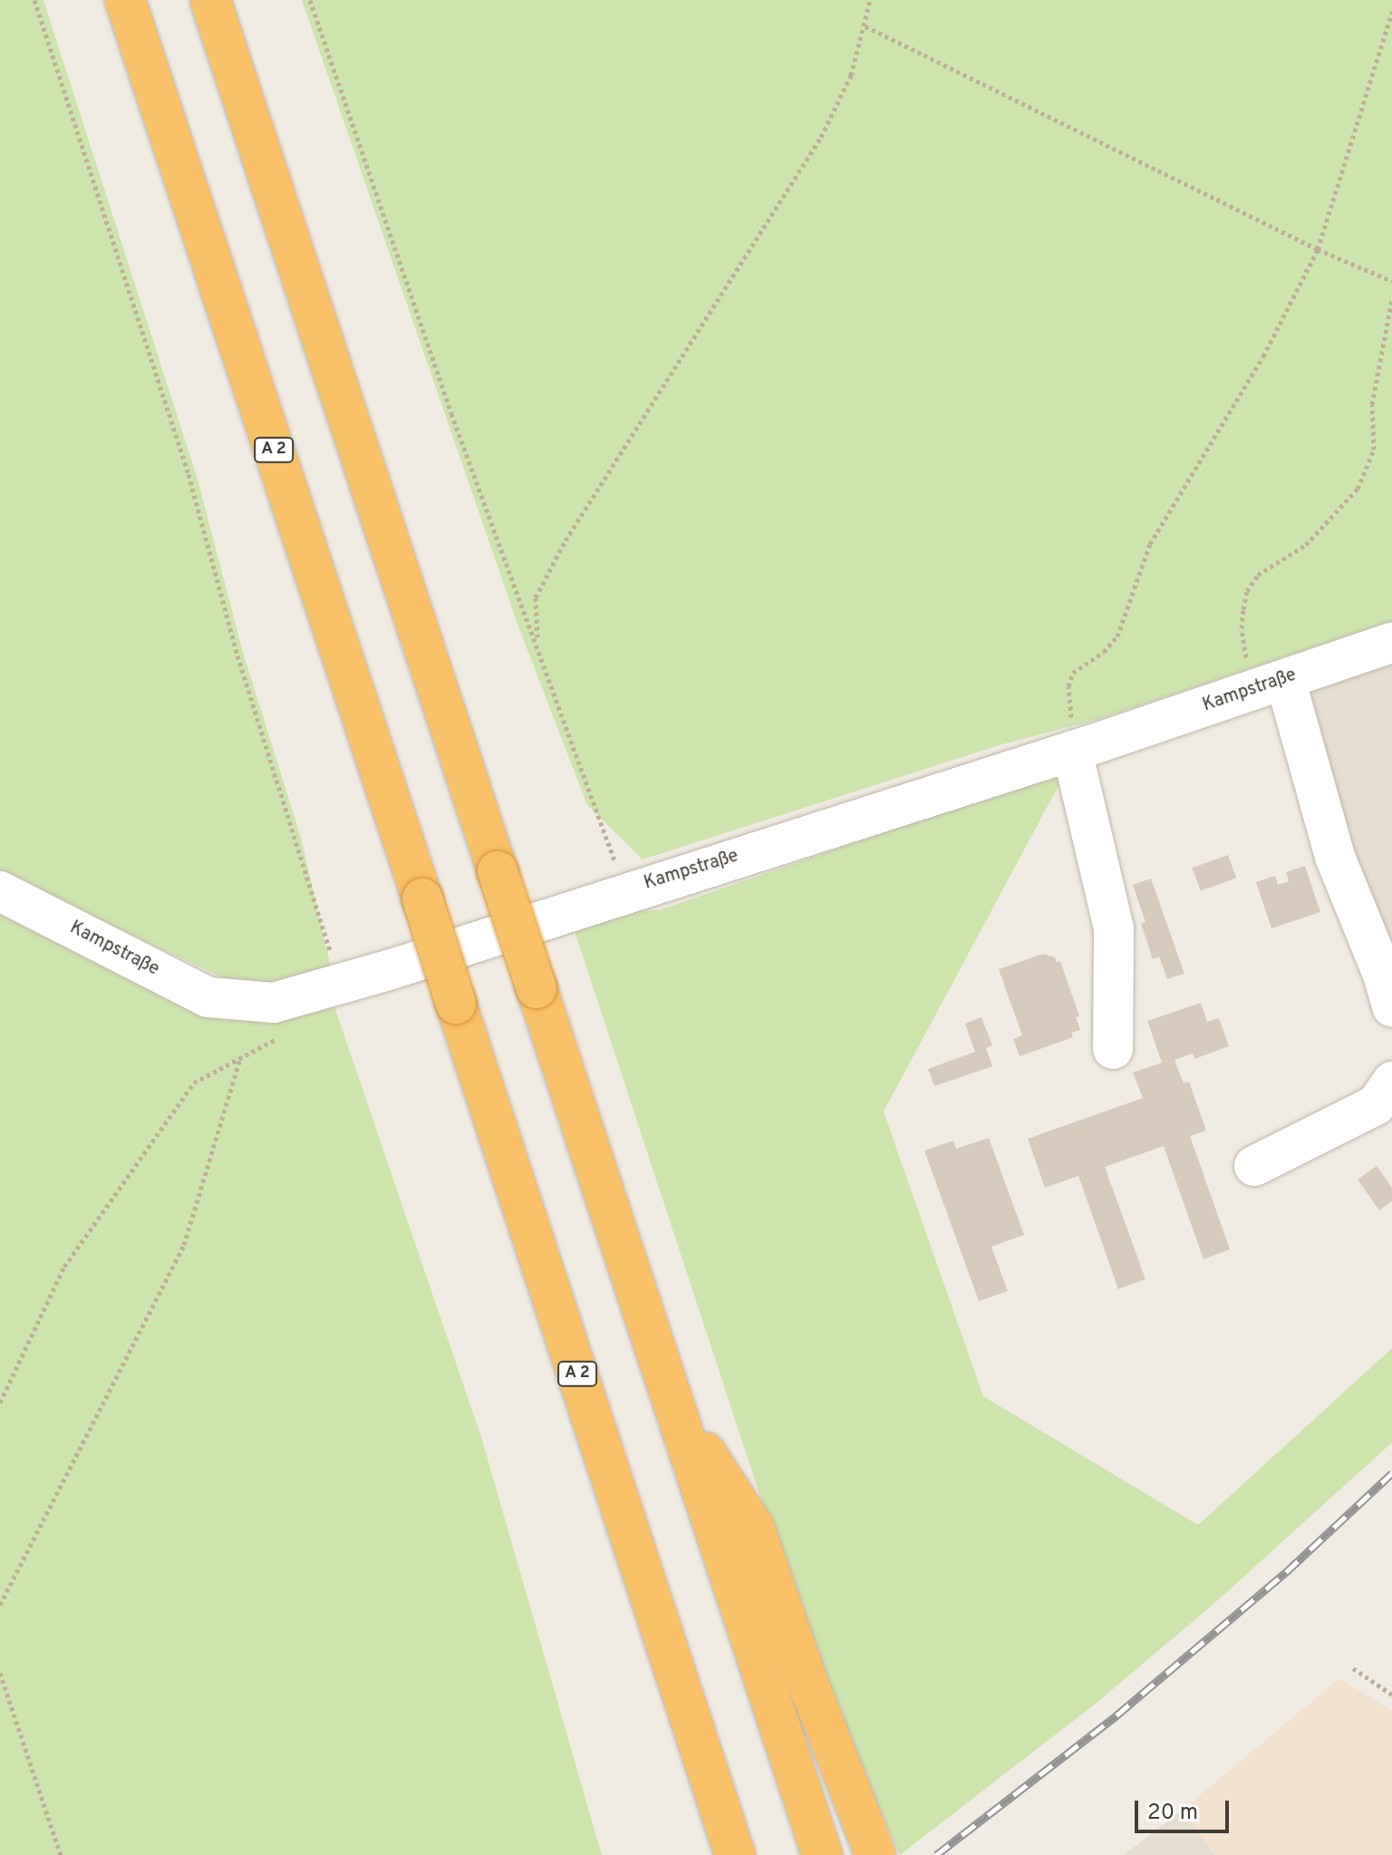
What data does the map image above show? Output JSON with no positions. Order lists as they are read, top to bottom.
{
  "streets": {
    "highway": ["A 2"],
    "street": ["Kampstraße"]
  },
  "scale_bar": "20 m"
}
